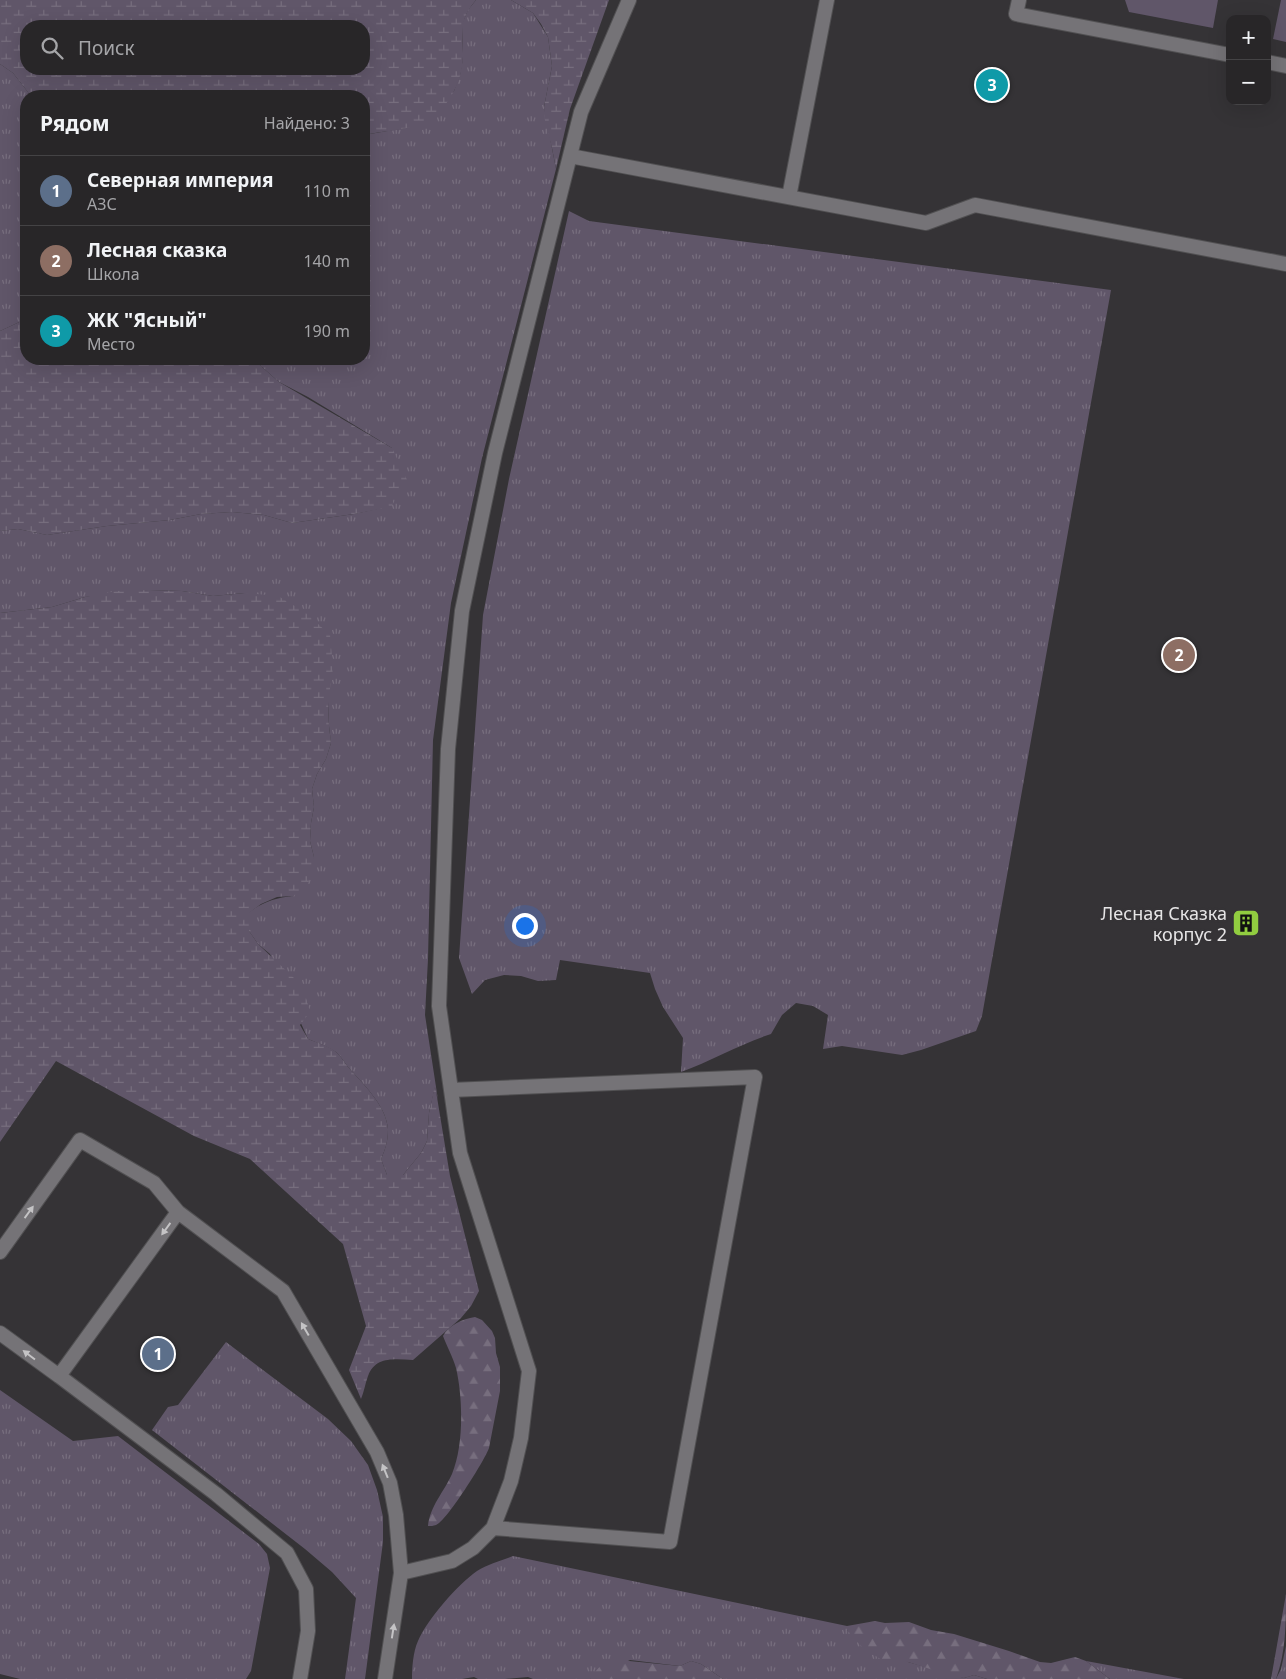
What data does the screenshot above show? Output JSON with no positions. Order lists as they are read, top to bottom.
{
  "places": {
    "building": ["Лесная Сказка корпус 2"]
  },
  "page": {
    "map_buttons": ["+", "−"],
    "search": "Поиск",
    "pins": ["3", "2", "1"],
    "heading": ["Рядом", "Найдено: 3"],
    "list": [
      {
        "mark": "1",
        "name": "Северная империя",
        "note": "АЗС",
        "value": "110 m"
      },
      {
        "mark": "2",
        "name": "Лесная сказка",
        "note": "Школа",
        "value": "140 m"
      },
      {
        "mark": "3",
        "name": "ЖК \"Ясный\"",
        "note": "Место",
        "value": "190 m"
      }
    ]
  }
}
